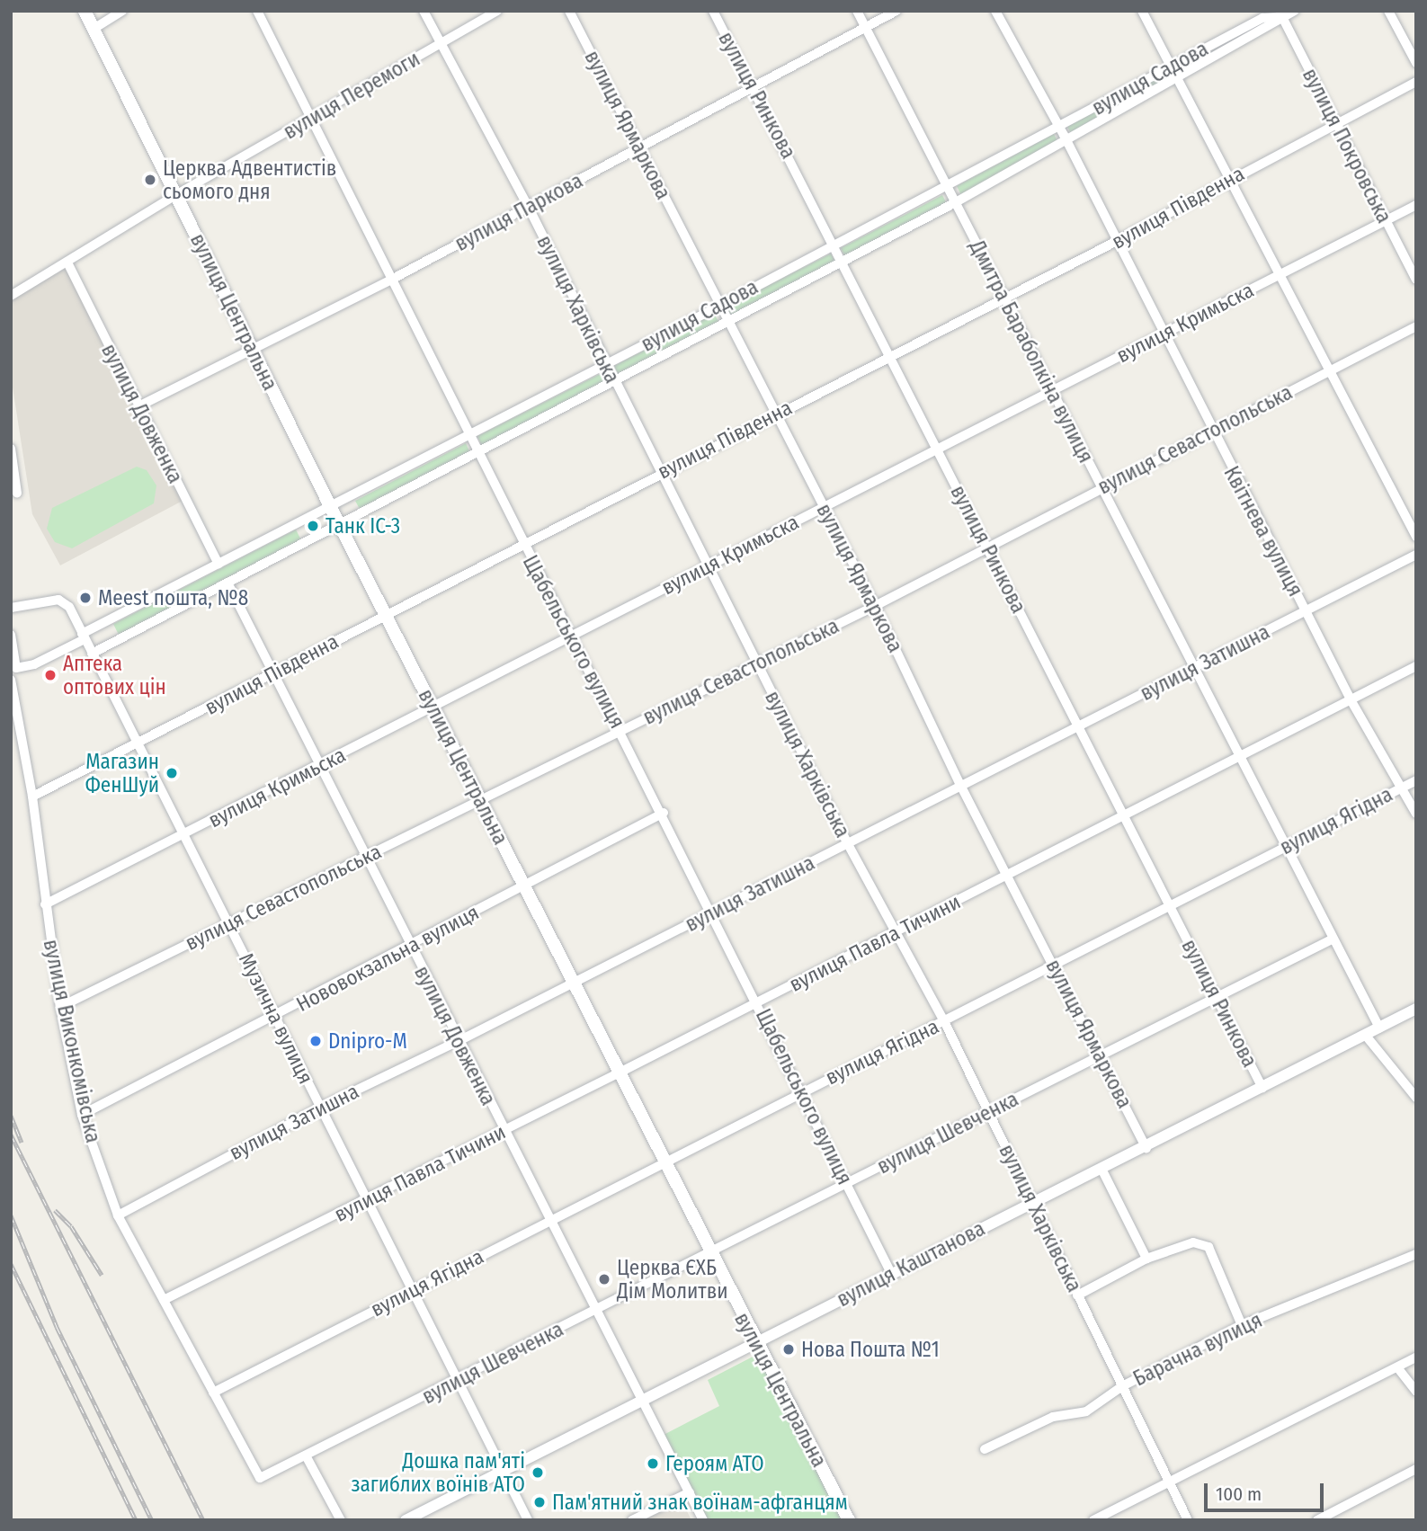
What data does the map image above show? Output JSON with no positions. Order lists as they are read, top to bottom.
{
  "streets": {
    "main road": ["вулиця Центральна"],
    "street": [
      "вулиця Садова",
      "вулиця Перемоги",
      "вулиця Ринкова",
      "вулиця Ярмаркова",
      "вулиця Покровська",
      "вулиця Південна",
      "вулиця Паркова",
      "вулиця Харківська",
      "вулиця Кримьска",
      "Дмитра Бараболкіна вулиця",
      "вулиця Довженка",
      "вулиця Севастопольська",
      "Квітнева вулиця",
      "Щабельського вулиця",
      "вулиця Затишна",
      "вулиця Ягідна",
      "вулиця Павла Тичини",
      "Нововокзальна вулиця",
      "Музична вулиця",
      "вулиця Виконкомівська",
      "вулиця Шевченка",
      "вулиця Каштанова",
      "Барачна вулиця"
    ]
  },
  "crossings": [
    ["вулиця Садова", "вулиця Ринкова"],
    ["вулиця Садова", "вулиця Ярмаркова"],
    ["вулиця Садова", "вулиця Покровська"],
    ["вулиця Садова", "вулиця Харківська"],
    ["вулиця Садова", "вулиця Центральна"],
    ["вулиця Садова", "Дмитра Бараболкіна вулиця"],
    ["вулиця Садова", "вулиця Довженка"],
    ["вулиця Садова", "Квітнева вулиця"],
    ["вулиця Садова", "Щабельського вулиця"],
    ["вулиця Садова", "Музична вулиця"],
    ["вулиця Перемоги", "вулиця Харківська"],
    ["вулиця Перемоги", "вулиця Центральна"],
    ["вулиця Перемоги", "вулиця Довженка"],
    ["вулиця Перемоги", "Щабельського вулиця"],
    ["вулиця Ринкова", "вулиця Південна"],
    ["вулиця Ринкова", "вулиця Паркова"],
    ["вулиця Ринкова", "вулиця Кримьска"],
    ["вулиця Ринкова", "вулиця Севастопольська"],
    ["вулиця Ринкова", "вулиця Затишна"],
    ["вулиця Ринкова", "вулиця Ягідна"],
    ["вулиця Ринкова", "вулиця Павла Тичини"],
    ["вулиця Ринкова", "вулиця Шевченка"],
    ["вулиця Ринкова", "вулиця Каштанова"],
    ["вулиця Ярмаркова", "вулиця Південна"],
    ["вулиця Ярмаркова", "вулиця Паркова"],
    ["вулиця Ярмаркова", "вулиця Кримьска"],
    ["вулиця Ярмаркова", "вулиця Севастопольська"],
    ["вулиця Ярмаркова", "вулиця Затишна"],
    ["вулиця Ярмаркова", "вулиця Ягідна"],
    ["вулиця Ярмаркова", "вулиця Павла Тичини"],
    ["вулиця Ярмаркова", "вулиця Шевченка"],
    ["вулиця Ярмаркова", "вулиця Каштанова"],
    ["вулиця Покровська", "вулиця Південна"],
    ["вулиця Покровська", "вулиця Кримьска"],
    ["вулиця Південна", "вулиця Харківська"],
    ["вулиця Південна", "вулиця Центральна"],
    ["вулиця Південна", "Дмитра Бараболкіна вулиця"],
    ["вулиця Південна", "вулиця Довженка"],
    ["вулиця Південна", "Квітнева вулиця"],
    ["вулиця Південна", "Щабельського вулиця"],
    ["вулиця Південна", "Музична вулиця"],
    ["вулиця Південна", "вулиця Виконкомівська"],
    ["вулиця Паркова", "вулиця Харківська"],
    ["вулиця Паркова", "вулиця Центральна"],
    ["вулиця Паркова", "Дмитра Бараболкіна вулиця"],
    ["вулиця Паркова", "вулиця Довженка"],
    ["вулиця Паркова", "Щабельського вулиця"],
    ["вулиця Харківська", "вулиця Кримьска"],
    ["вулиця Харківська", "вулиця Севастопольська"],
    ["вулиця Харківська", "вулиця Затишна"],
    ["вулиця Харківська", "вулиця Ягідна"],
    ["вулиця Харківська", "вулиця Павла Тичини"],
    ["вулиця Харківська", "вулиця Шевченка"],
    ["вулиця Харківська", "вулиця Каштанова"],
    ["вулиця Харківська", "Барачна вулиця"],
    ["вулиця Центральна", "вулиця Кримьска"],
    ["вулиця Центральна", "вулиця Севастопольська"],
    ["вулиця Центральна", "вулиця Затишна"],
    ["вулиця Центральна", "вулиця Ягідна"],
    ["вулиця Центральна", "вулиця Павла Тичини"],
    ["вулиця Центральна", "Нововокзальна вулиця"],
    ["вулиця Центральна", "вулиця Шевченка"],
    ["вулиця Центральна", "вулиця Каштанова"],
    ["вулиця Кримьска", "Дмитра Бараболкіна вулиця"],
    ["вулиця Кримьска", "вулиця Довженка"],
    ["вулиця Кримьска", "Квітнева вулиця"],
    ["вулиця Кримьска", "Щабельського вулиця"],
    ["вулиця Кримьска", "Музична вулиця"],
    ["вулиця Кримьска", "вулиця Виконкомівська"],
    ["Дмитра Бараболкіна вулиця", "вулиця Севастопольська"],
    ["Дмитра Бараболкіна вулиця", "вулиця Затишна"],
    ["Дмитра Бараболкіна вулиця", "вулиця Ягідна"],
    ["Дмитра Бараболкіна вулиця", "вулиця Павла Тичини"],
    ["Дмитра Бараболкіна вулиця", "вулиця Шевченка"],
    ["Дмитра Бараболкіна вулиця", "вулиця Каштанова"],
    ["вулиця Довженка", "вулиця Севастопольська"],
    ["вулиця Довженка", "вулиця Затишна"],
    ["вулиця Довженка", "вулиця Ягідна"],
    ["вулиця Довженка", "вулиця Павла Тичини"],
    ["вулиця Довженка", "Нововокзальна вулиця"],
    ["вулиця Довженка", "вулиця Шевченка"],
    ["вулиця Довженка", "вулиця Каштанова"],
    ["вулиця Севастопольська", "Квітнева вулиця"],
    ["вулиця Севастопольська", "Щабельського вулиця"],
    ["вулиця Севастопольська", "Музична вулиця"],
    ["вулиця Севастопольська", "вулиця Виконкомівська"],
    ["Квітнева вулиця", "вулиця Затишна"],
    ["Квітнева вулиця", "вулиця Ягідна"],
    ["Квітнева вулиця", "вулиця Павла Тичини"],
    ["Щабельського вулиця", "вулиця Затишна"],
    ["Щабельського вулиця", "вулиця Ягідна"],
    ["Щабельського вулиця", "вулиця Павла Тичини"],
    ["Щабельського вулиця", "Нововокзальна вулиця"],
    ["Щабельського вулиця", "вулиця Шевченка"],
    ["Щабельського вулиця", "вулиця Каштанова"],
    ["вулиця Затишна", "Музична вулиця"],
    ["вулиця Затишна", "вулиця Виконкомівська"],
    ["вулиця Ягідна", "Музична вулиця"],
    ["вулиця Ягідна", "вулиця Виконкомівська"],
    ["вулиця Павла Тичини", "Музична вулиця"],
    ["вулиця Павла Тичини", "вулиця Виконкомівська"],
    ["Нововокзальна вулиця", "Музична вулиця"],
    ["Нововокзальна вулиця", "вулиця Виконкомівська"],
    ["Музична вулиця", "вулиця Шевченка"],
    ["Музична вулиця", "вулиця Каштанова"],
    ["вулиця Виконкомівська", "вулиця Шевченка"]
  ],
  "places": [
    "Церква Адвентистів сьомого дня",
    "Танк ІС-3",
    "Meest пошта, №8",
    "Аптека оптових цін",
    "Магазин ФенШуй",
    "Dnipro-M",
    "Церква ЄХБ Дім Молитви",
    "Нова Пошта №1",
    "Героям АТО",
    "Дошка пам'яті загиблих воїнів АТО",
    "Пам'ятний знак воїнам-афганцям"
  ],
  "scale_bar": "100 m"
}
